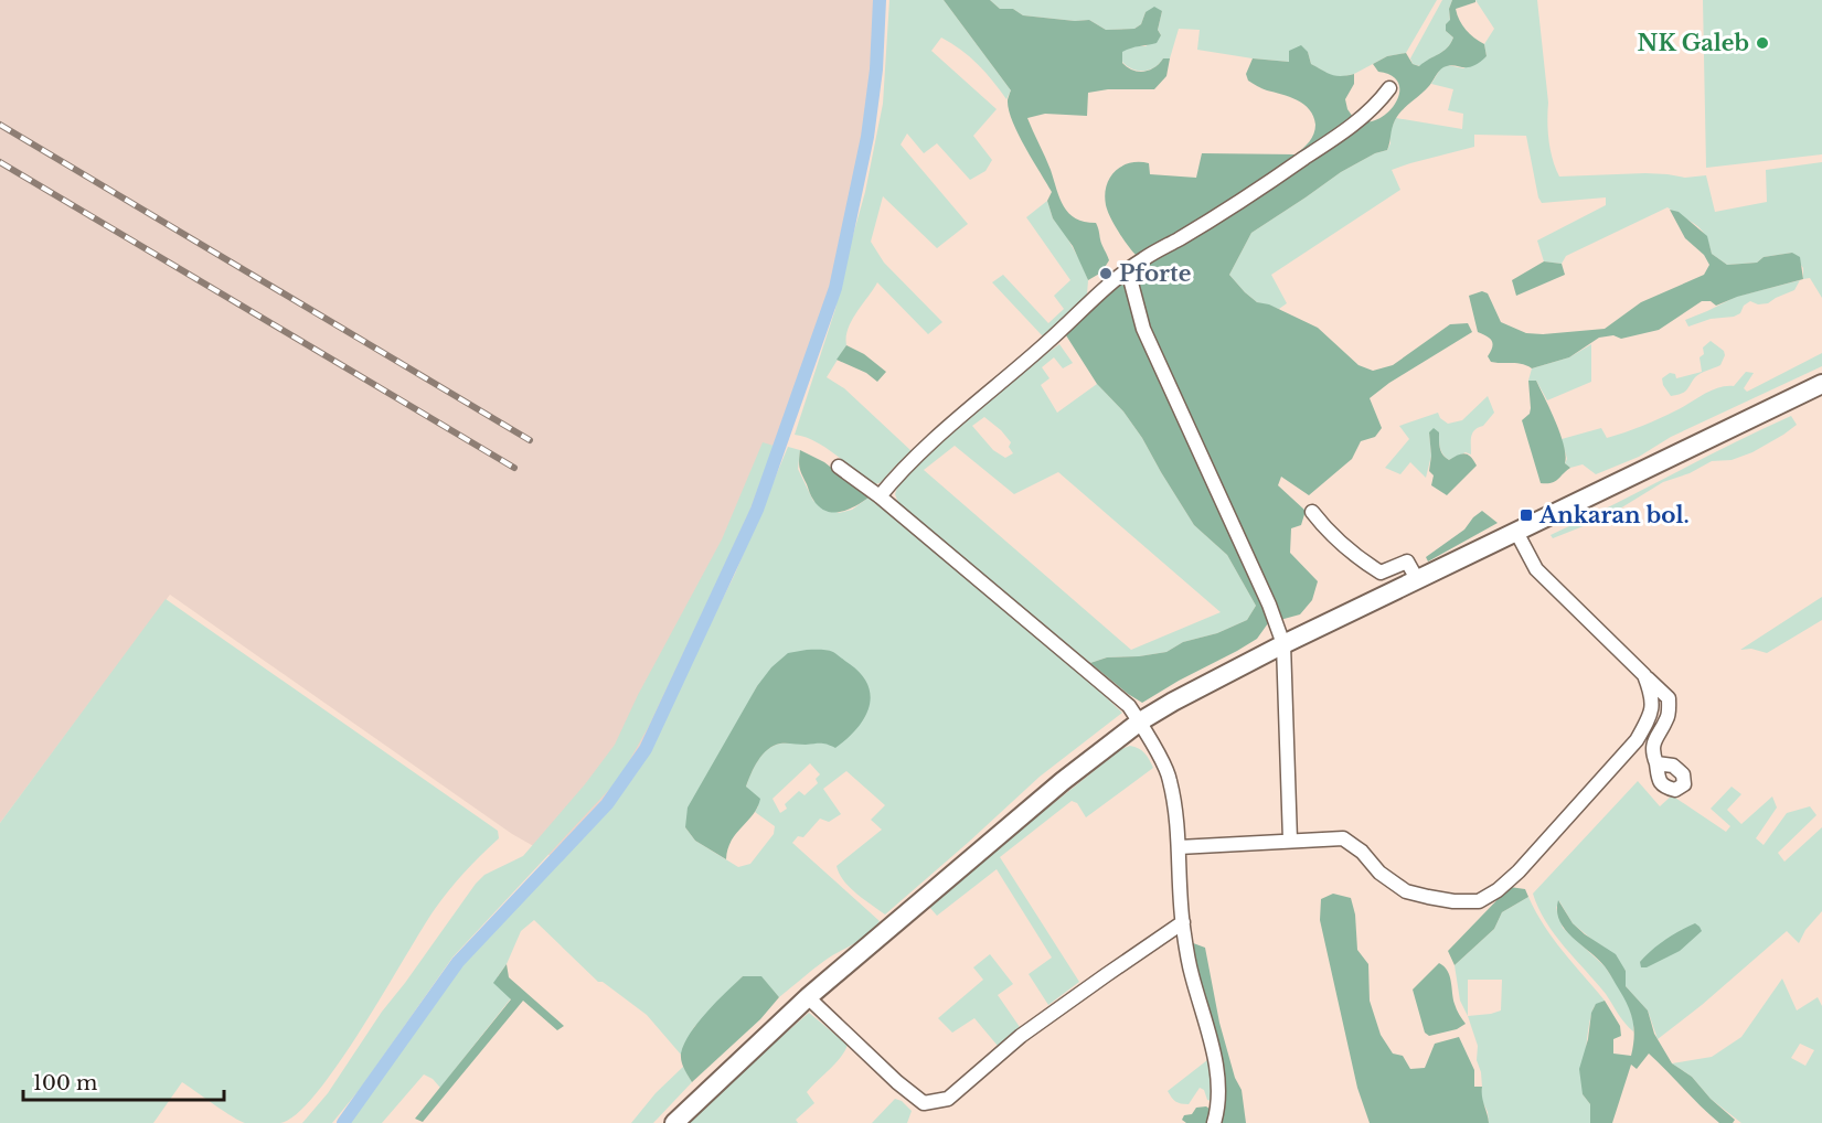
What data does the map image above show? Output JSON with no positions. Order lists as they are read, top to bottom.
{
  "places": {
    "other": ["NK Galeb", "Pforte"],
    "transit": ["Ankaran bol."]
  },
  "scale_bar": "100 m"
}
